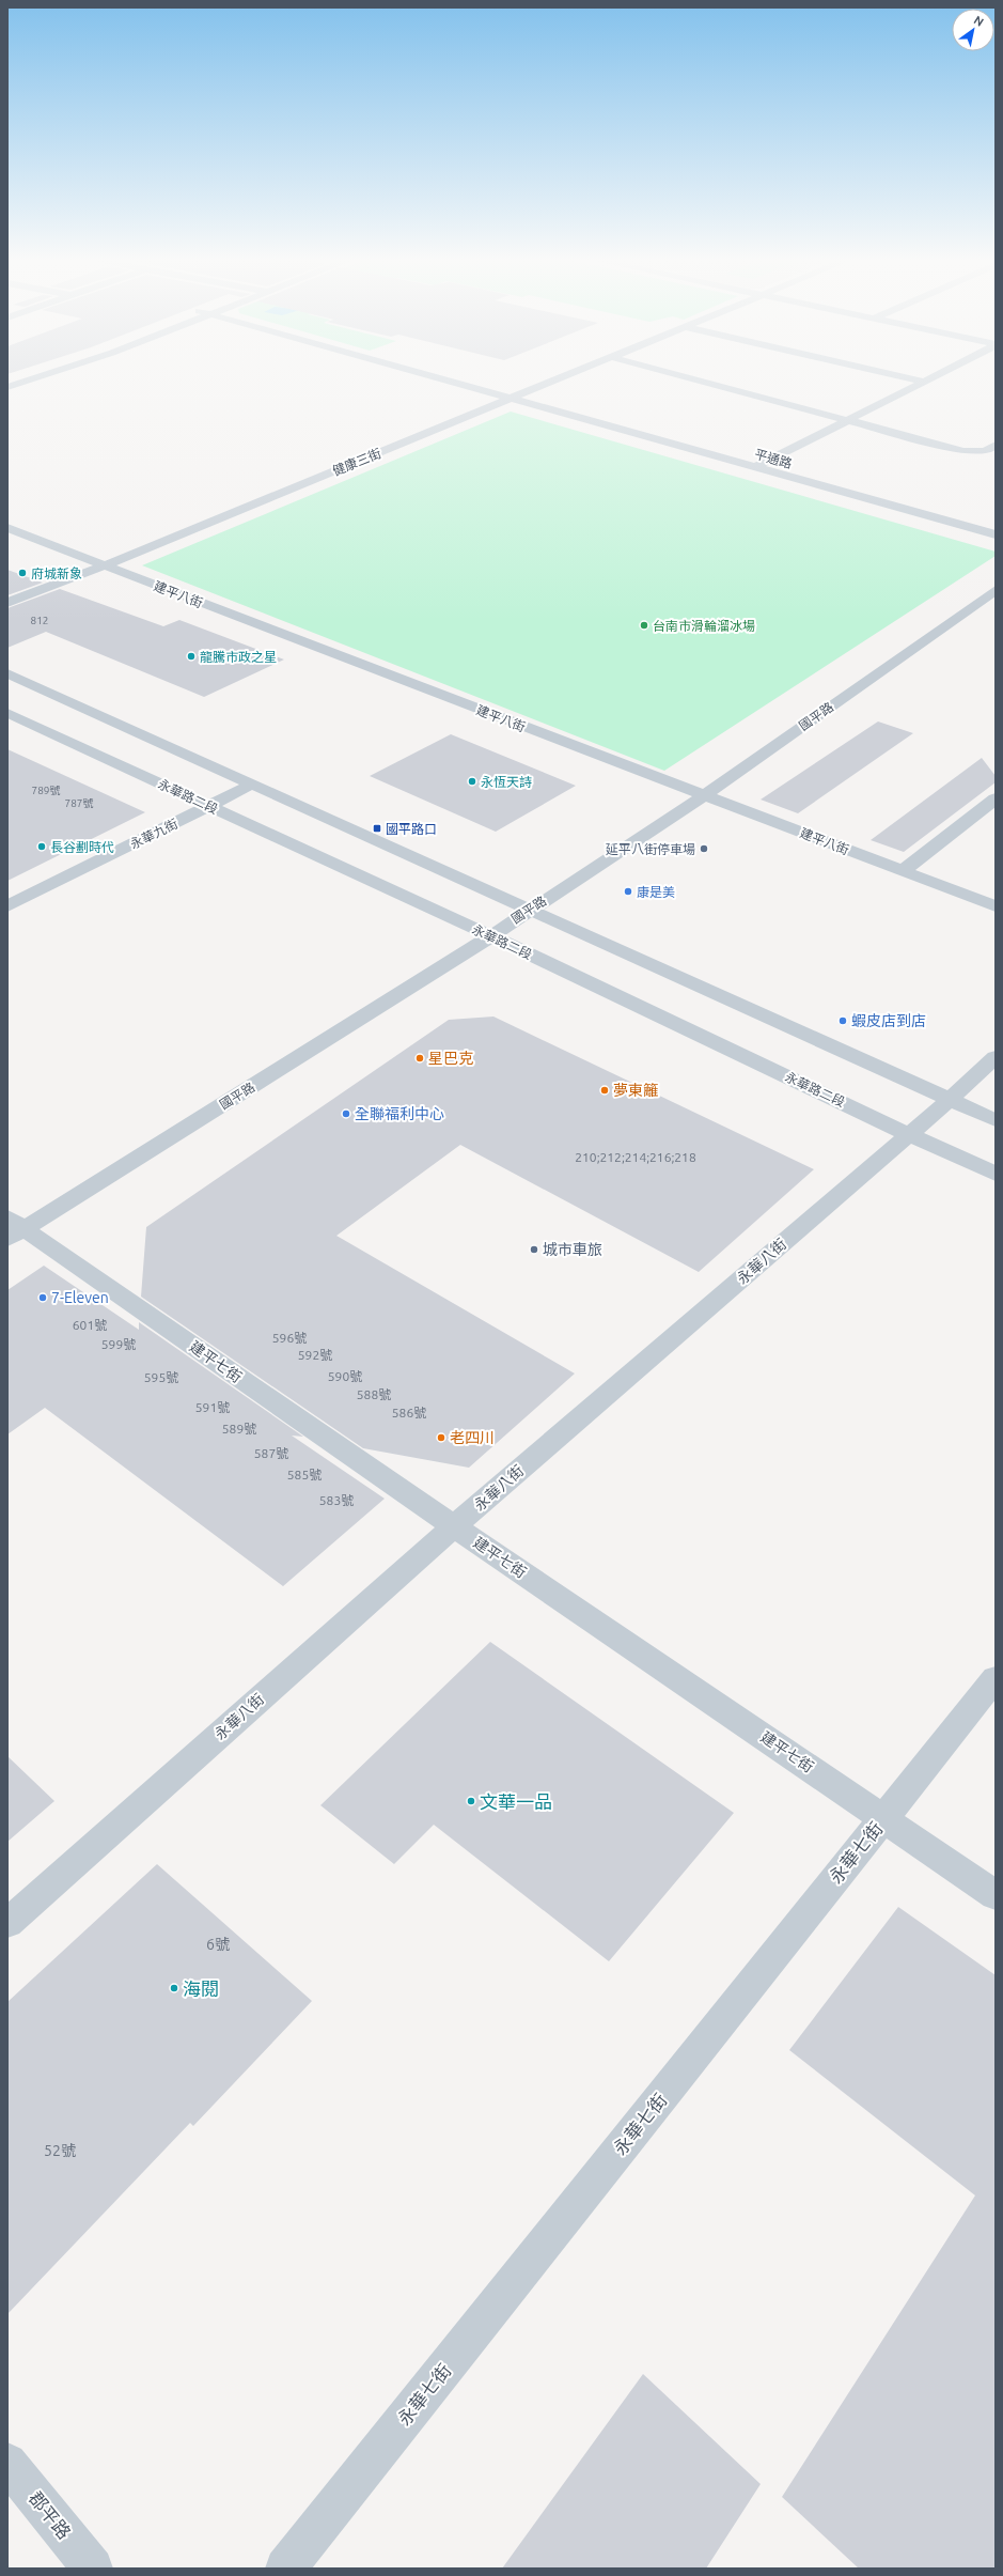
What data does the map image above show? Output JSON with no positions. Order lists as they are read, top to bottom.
{
  "streets": {
    "street": [
      "平通路",
      "健康三街",
      "建平八街",
      "國平路",
      "永華路二段",
      "永華九街",
      "永華八街",
      "建平七街",
      "永華七街",
      "郡平路"
    ]
  },
  "crossings": [
    ["平通路", "健康三街"],
    ["健康三街", "建平八街"],
    ["建平八街", "國平路"],
    ["國平路", "永華路二段"],
    ["國平路", "建平七街"],
    ["永華路二段", "永華九街"],
    ["永華路二段", "永華八街"],
    ["永華八街", "建平七街"],
    ["建平七街", "永華七街"]
  ],
  "places": {
    "other": [
      "府城新象",
      "台南市滑輪溜冰場",
      "龍騰市政之星",
      "永恆天詩",
      "長谷劃時代",
      "延平八街停車場",
      "康是美",
      "蝦皮店到店",
      "星巴克",
      "夢東籬",
      "全聯福利中心",
      "城市車旅",
      "7-Eleven",
      "老四川",
      "文華一品",
      "海閱"
    ],
    "transit": ["國平路口"]
  },
  "house_numbers": [
    "812",
    "789號",
    "787號",
    "210;212;214;216;218",
    "601號",
    "596號",
    "599號",
    "592號",
    "590號",
    "595號",
    "588號",
    "591號",
    "586號",
    "589號",
    "587號",
    "585號",
    "583號",
    "6號",
    "52號"
  ],
  "north": "top right"
}
